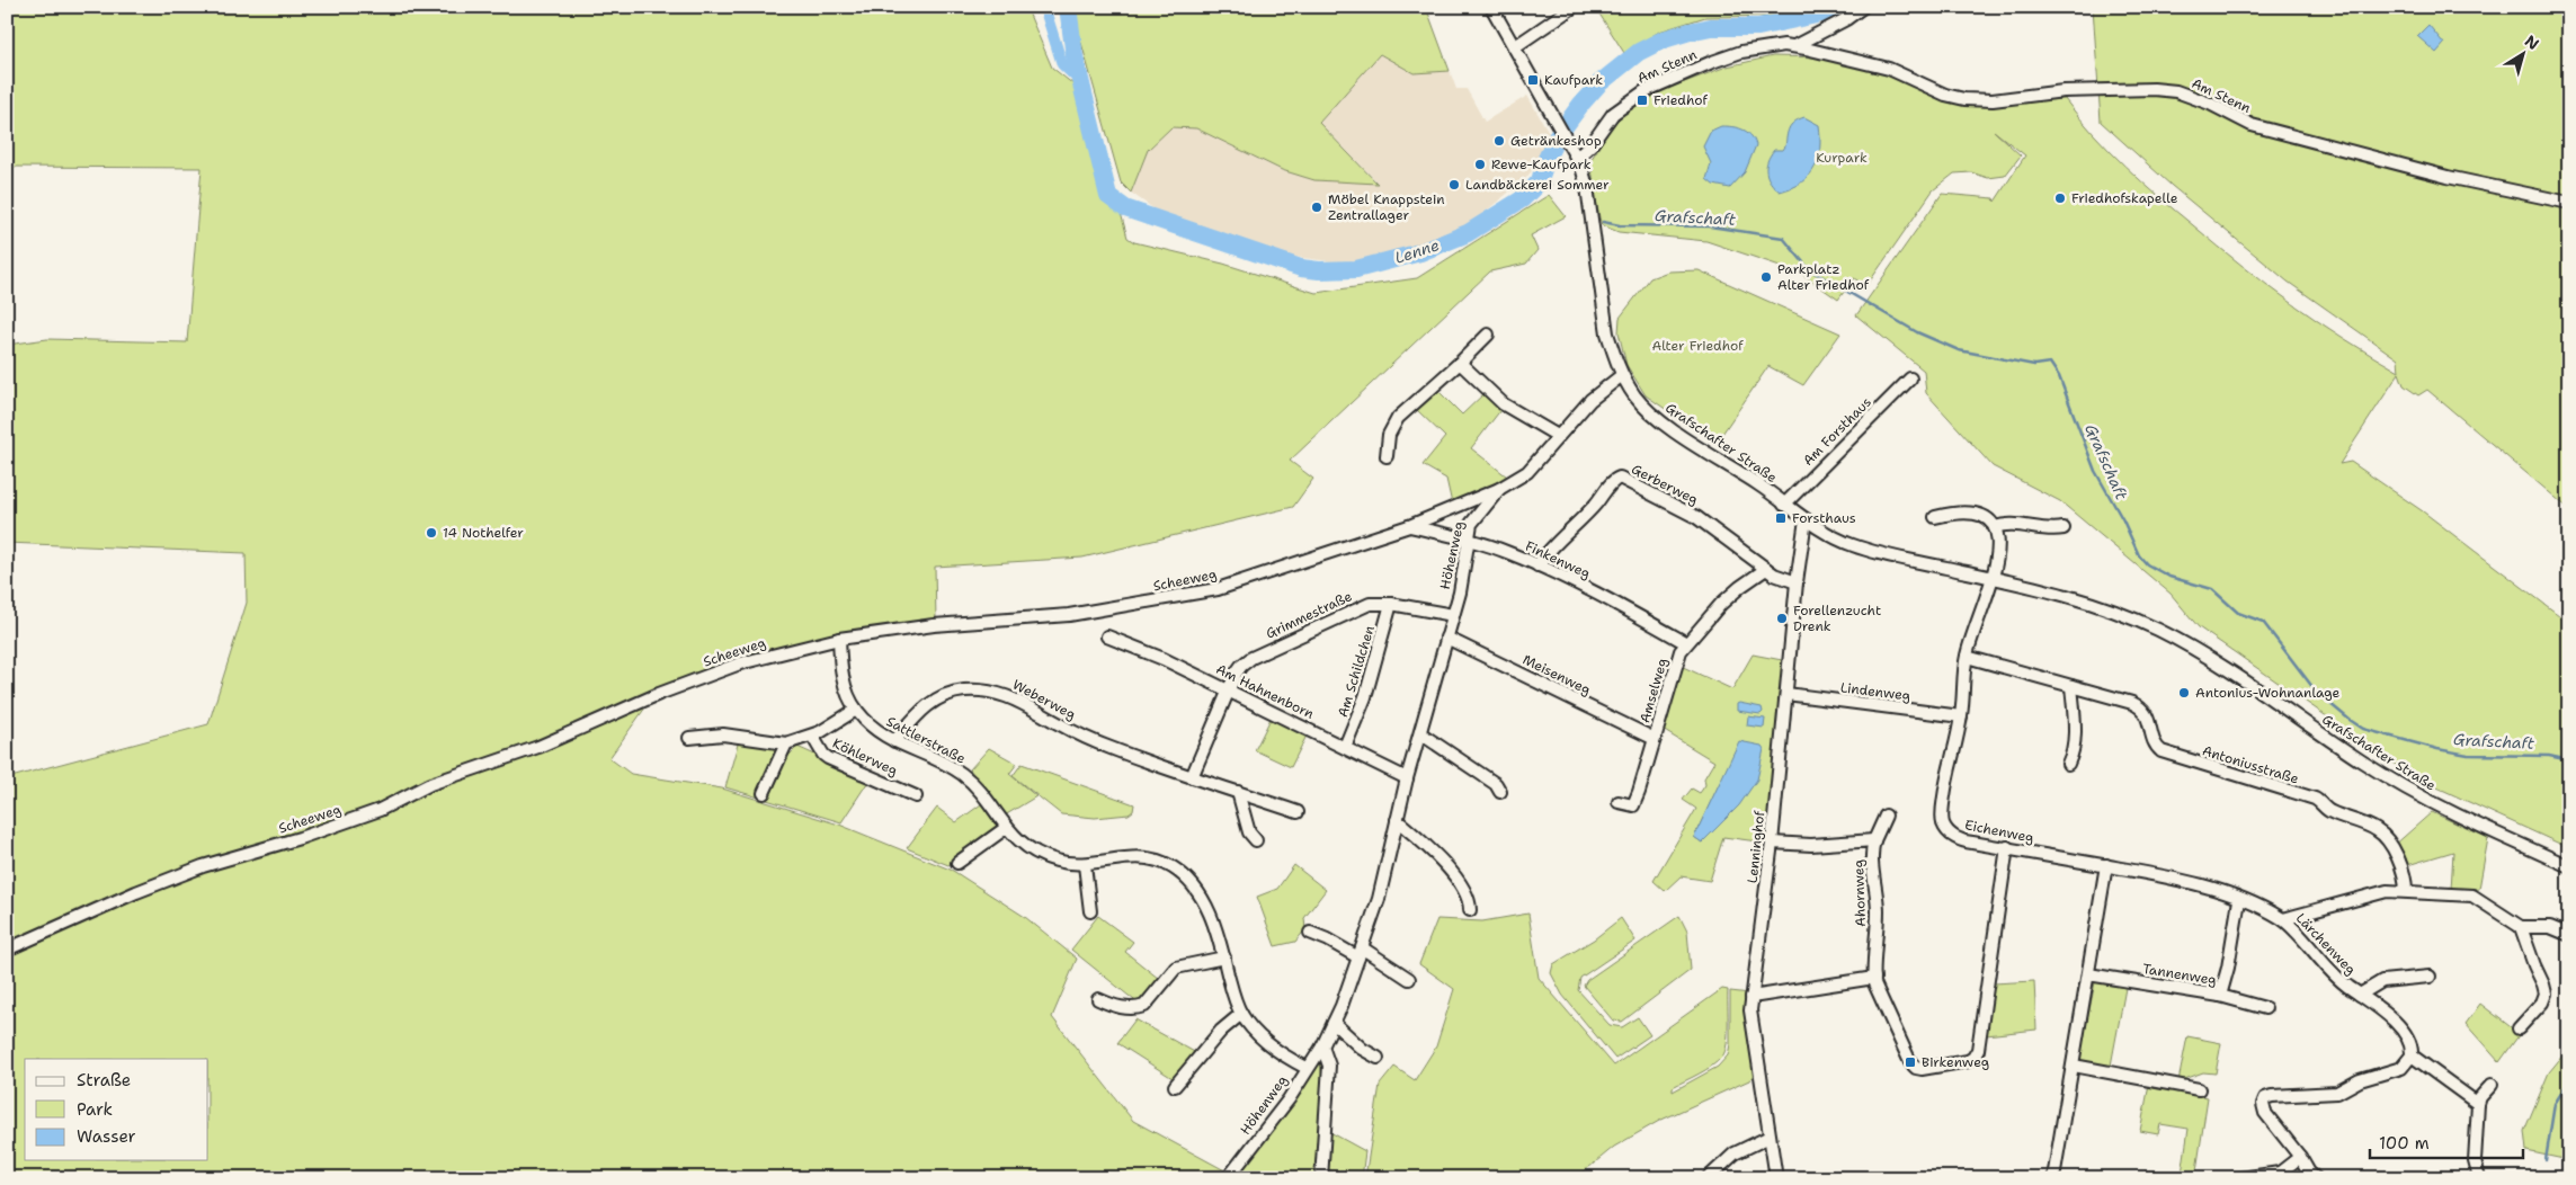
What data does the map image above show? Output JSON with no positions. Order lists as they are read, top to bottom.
{
  "streets": {
    "street": [
      "Am Stenn",
      "Am Forsthaus",
      "Grafschafter Straße",
      "Gerberweg",
      "Höhenweg",
      "Finkenweg",
      "Scheeweg",
      "Grimmestraße",
      "Am Schildchen",
      "Meisenweg",
      "Amselweg",
      "Am Hahnenborn",
      "Lindenweg",
      "Weberweg",
      "Sattlerstraße",
      "Köhlerweg",
      "Antoniusstraße",
      "Eichenweg",
      "Lenninghof",
      "Ahornweg",
      "Lärchenweg",
      "Tannenweg"
    ]
  },
  "crossings": [
    ["Am Stenn", "Grafschafter Straße"],
    ["Am Forsthaus", "Grafschafter Straße"],
    ["Grafschafter Straße", "Höhenweg"],
    ["Grafschafter Straße", "Eichenweg"],
    ["Grafschafter Straße", "Lenninghof"],
    ["Gerberweg", "Finkenweg"],
    ["Gerberweg", "Amselweg"],
    ["Gerberweg", "Lenninghof"],
    ["Höhenweg", "Finkenweg"],
    ["Höhenweg", "Scheeweg"],
    ["Höhenweg", "Grimmestraße"],
    ["Höhenweg", "Meisenweg"],
    ["Höhenweg", "Am Hahnenborn"],
    ["Höhenweg", "Sattlerstraße"],
    ["Finkenweg", "Scheeweg"],
    ["Finkenweg", "Amselweg"],
    ["Scheeweg", "Sattlerstraße"],
    ["Grimmestraße", "Am Schildchen"],
    ["Grimmestraße", "Am Hahnenborn"],
    ["Am Schildchen", "Am Hahnenborn"],
    ["Meisenweg", "Amselweg"],
    ["Lindenweg", "Eichenweg"],
    ["Lindenweg", "Lenninghof"],
    ["Weberweg", "Sattlerstraße"],
    ["Sattlerstraße", "Köhlerweg"],
    ["Antoniusstraße", "Eichenweg"],
    ["Eichenweg", "Lärchenweg"],
    ["Lenninghof", "Ahornweg"]
  ],
  "water": ["Grafschaft", "Lenne"],
  "parks": ["Kurpark", "Alter Friedhof"],
  "places": {
    "transit": [
      "Kaufpark",
      "Friedhof",
      "Forsthaus",
      "Birkenweg"
    ],
    "other": [
      "Getränkeshop",
      "Rewe-Kaufpark",
      "Landbäckerei Sommer",
      "Friedhofskapelle",
      "Möbel Knappstein Zentrallager",
      "Parkplatz Alter Friedhof",
      "14 Nothelfer",
      "Forellenzucht Drenk",
      "Antonius-Wohnanlage"
    ]
  },
  "legend": ["Straße", "Park", "Wasser"],
  "scale_bar": "100 m",
  "north": "top right"
}
